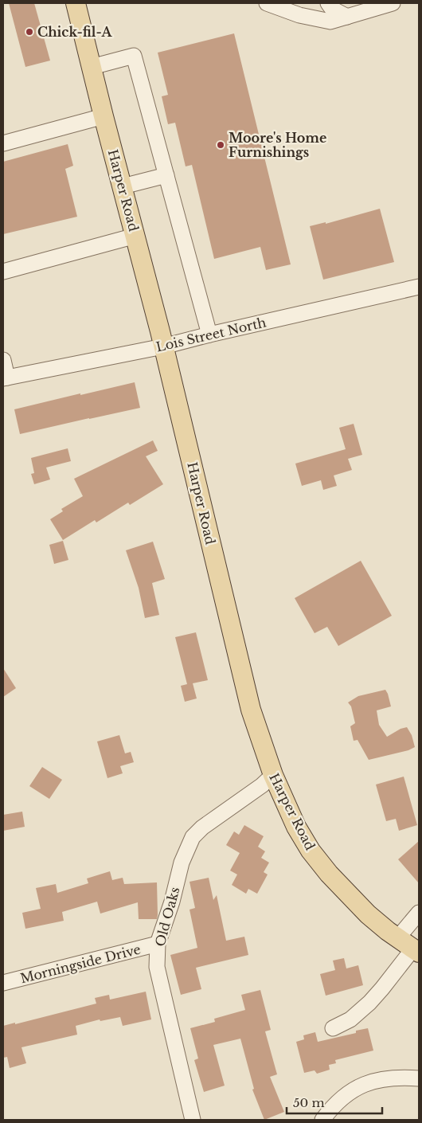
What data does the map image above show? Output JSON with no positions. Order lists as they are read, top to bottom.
{
  "streets": {
    "main road": ["Harper Road"],
    "street": ["Lois Street North", "Old Oaks", "Morningside Drive"]
  },
  "crossings": [
    ["Harper Road", "Lois Street North"],
    ["Harper Road", "Old Oaks"],
    ["Old Oaks", "Morningside Drive"]
  ],
  "places": ["Chick-fil-A", "Moore's Home Furnishings"],
  "scale_bar": "50 m"
}
